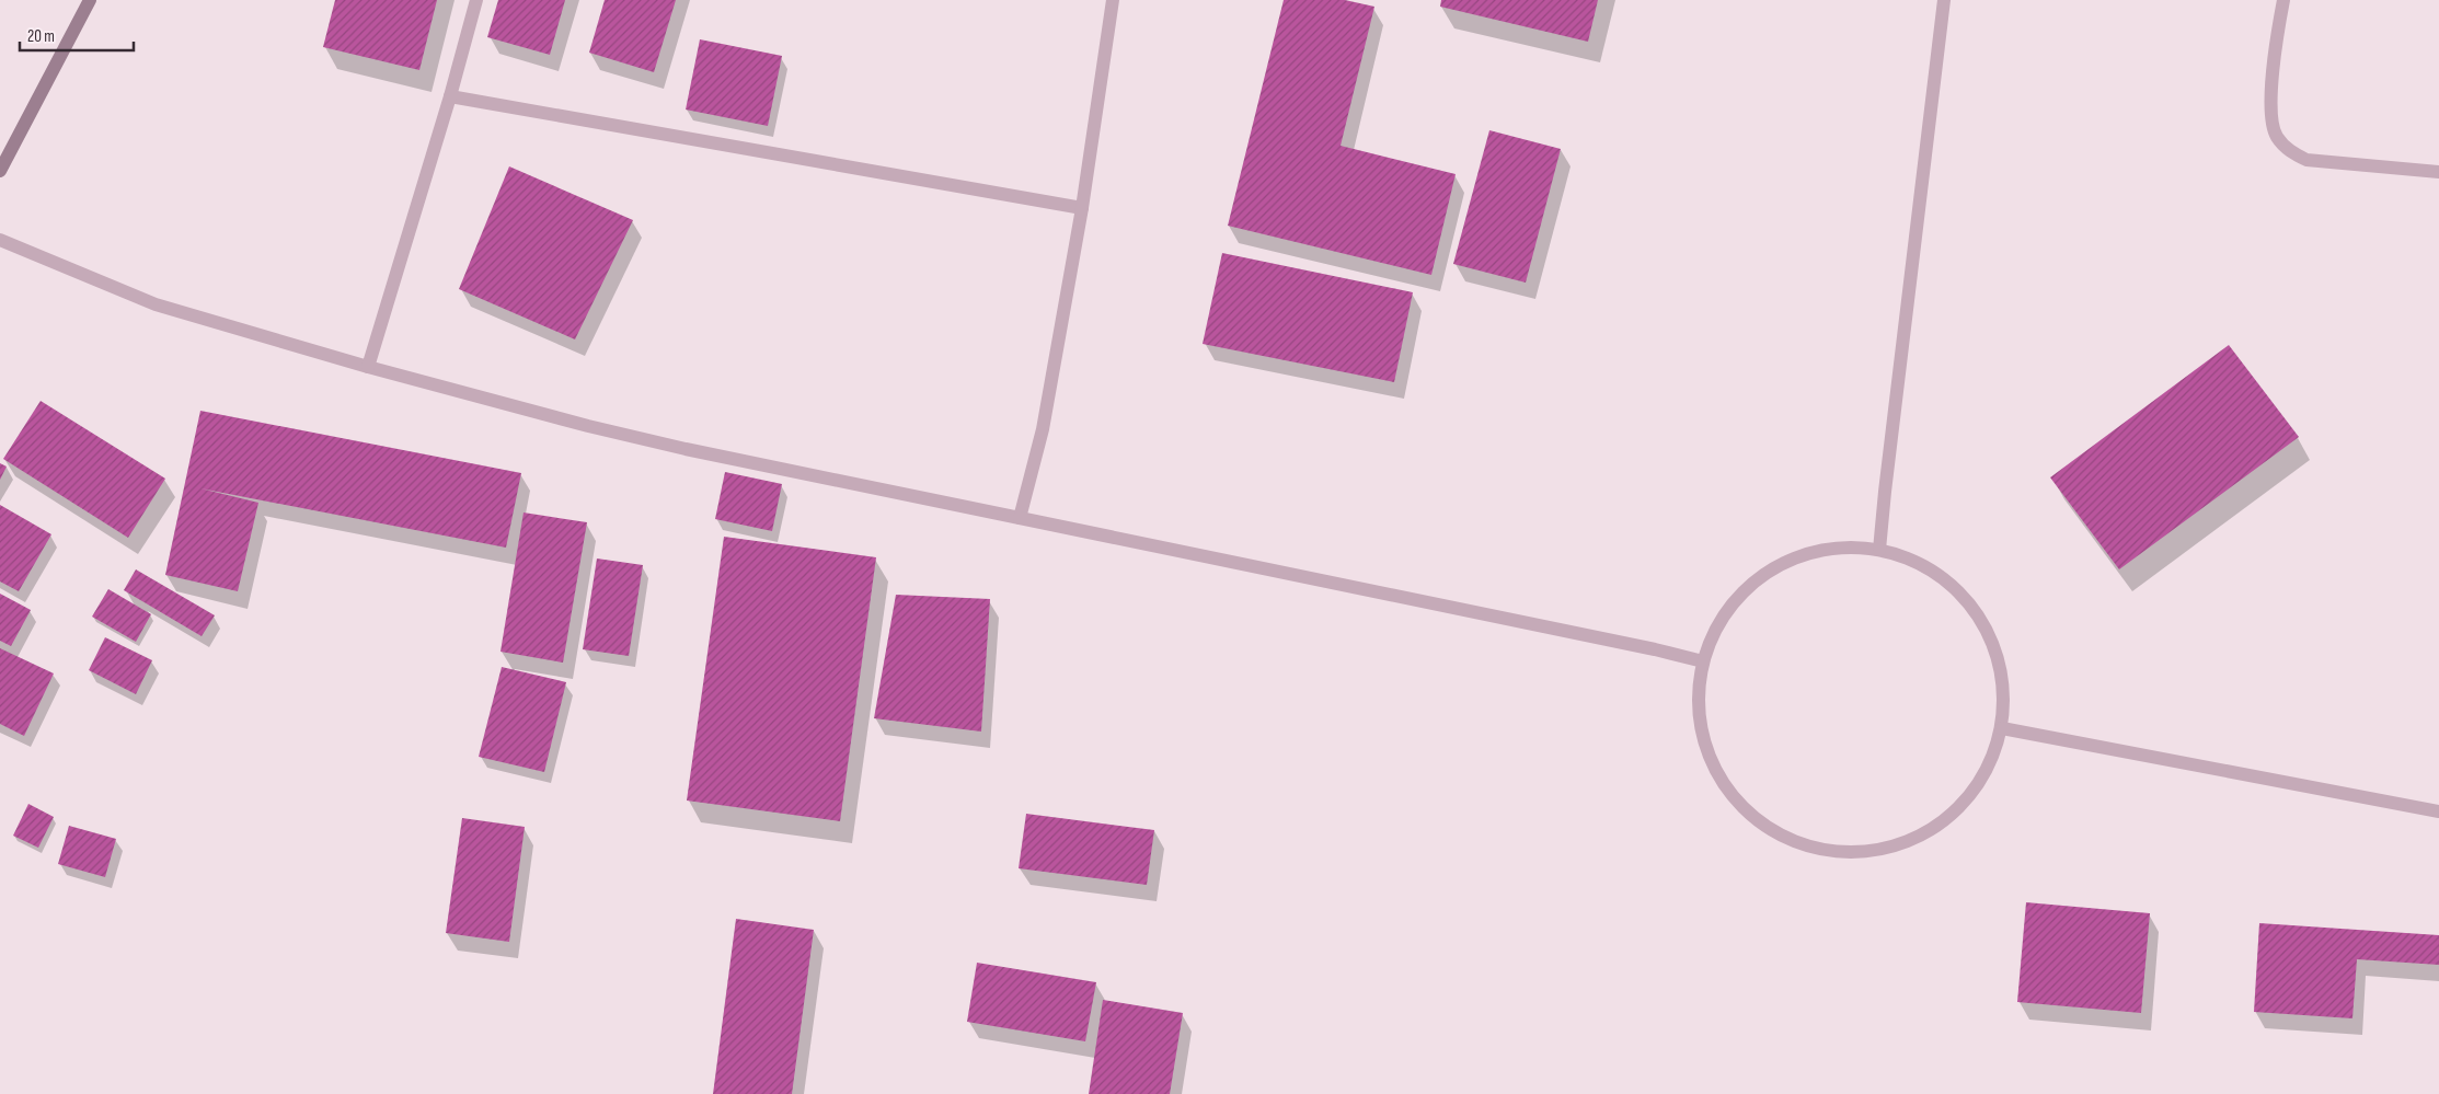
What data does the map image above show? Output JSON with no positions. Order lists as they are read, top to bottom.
{
  "scale_bar": "20 m"
}
